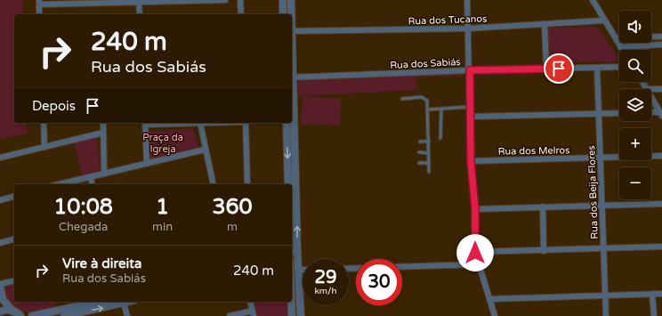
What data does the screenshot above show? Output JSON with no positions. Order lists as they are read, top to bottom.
{
  "streets": {
    "street": [
      "Rua dos Tucanos",
      "Rua dos Sabiás",
      "Rua dos Melros",
      "Rua dos Beija Flores"
    ]
  },
  "crossings": [
    ["Rua dos Sabiás", "Rua dos Beija Flores"],
    ["Rua dos Melros", "Rua dos Beija Flores"]
  ],
  "parks": ["Praça da Igreja"],
  "page": {
    "map_buttons": ["+", "−"],
    "turn": ["240 m", "Rua dos Sabiás"],
    "then": "Depois",
    "eta": [
      "10:08",
      "Chegada",
      "1",
      "min",
      "360",
      "m"
    ],
    "list": [
      {
        "name": "Vire à direita",
        "note": "Rua dos Sabiás",
        "value": "240 m"
      }
    ],
    "speed": "29 km/h",
    "limit": "30"
  }
}
